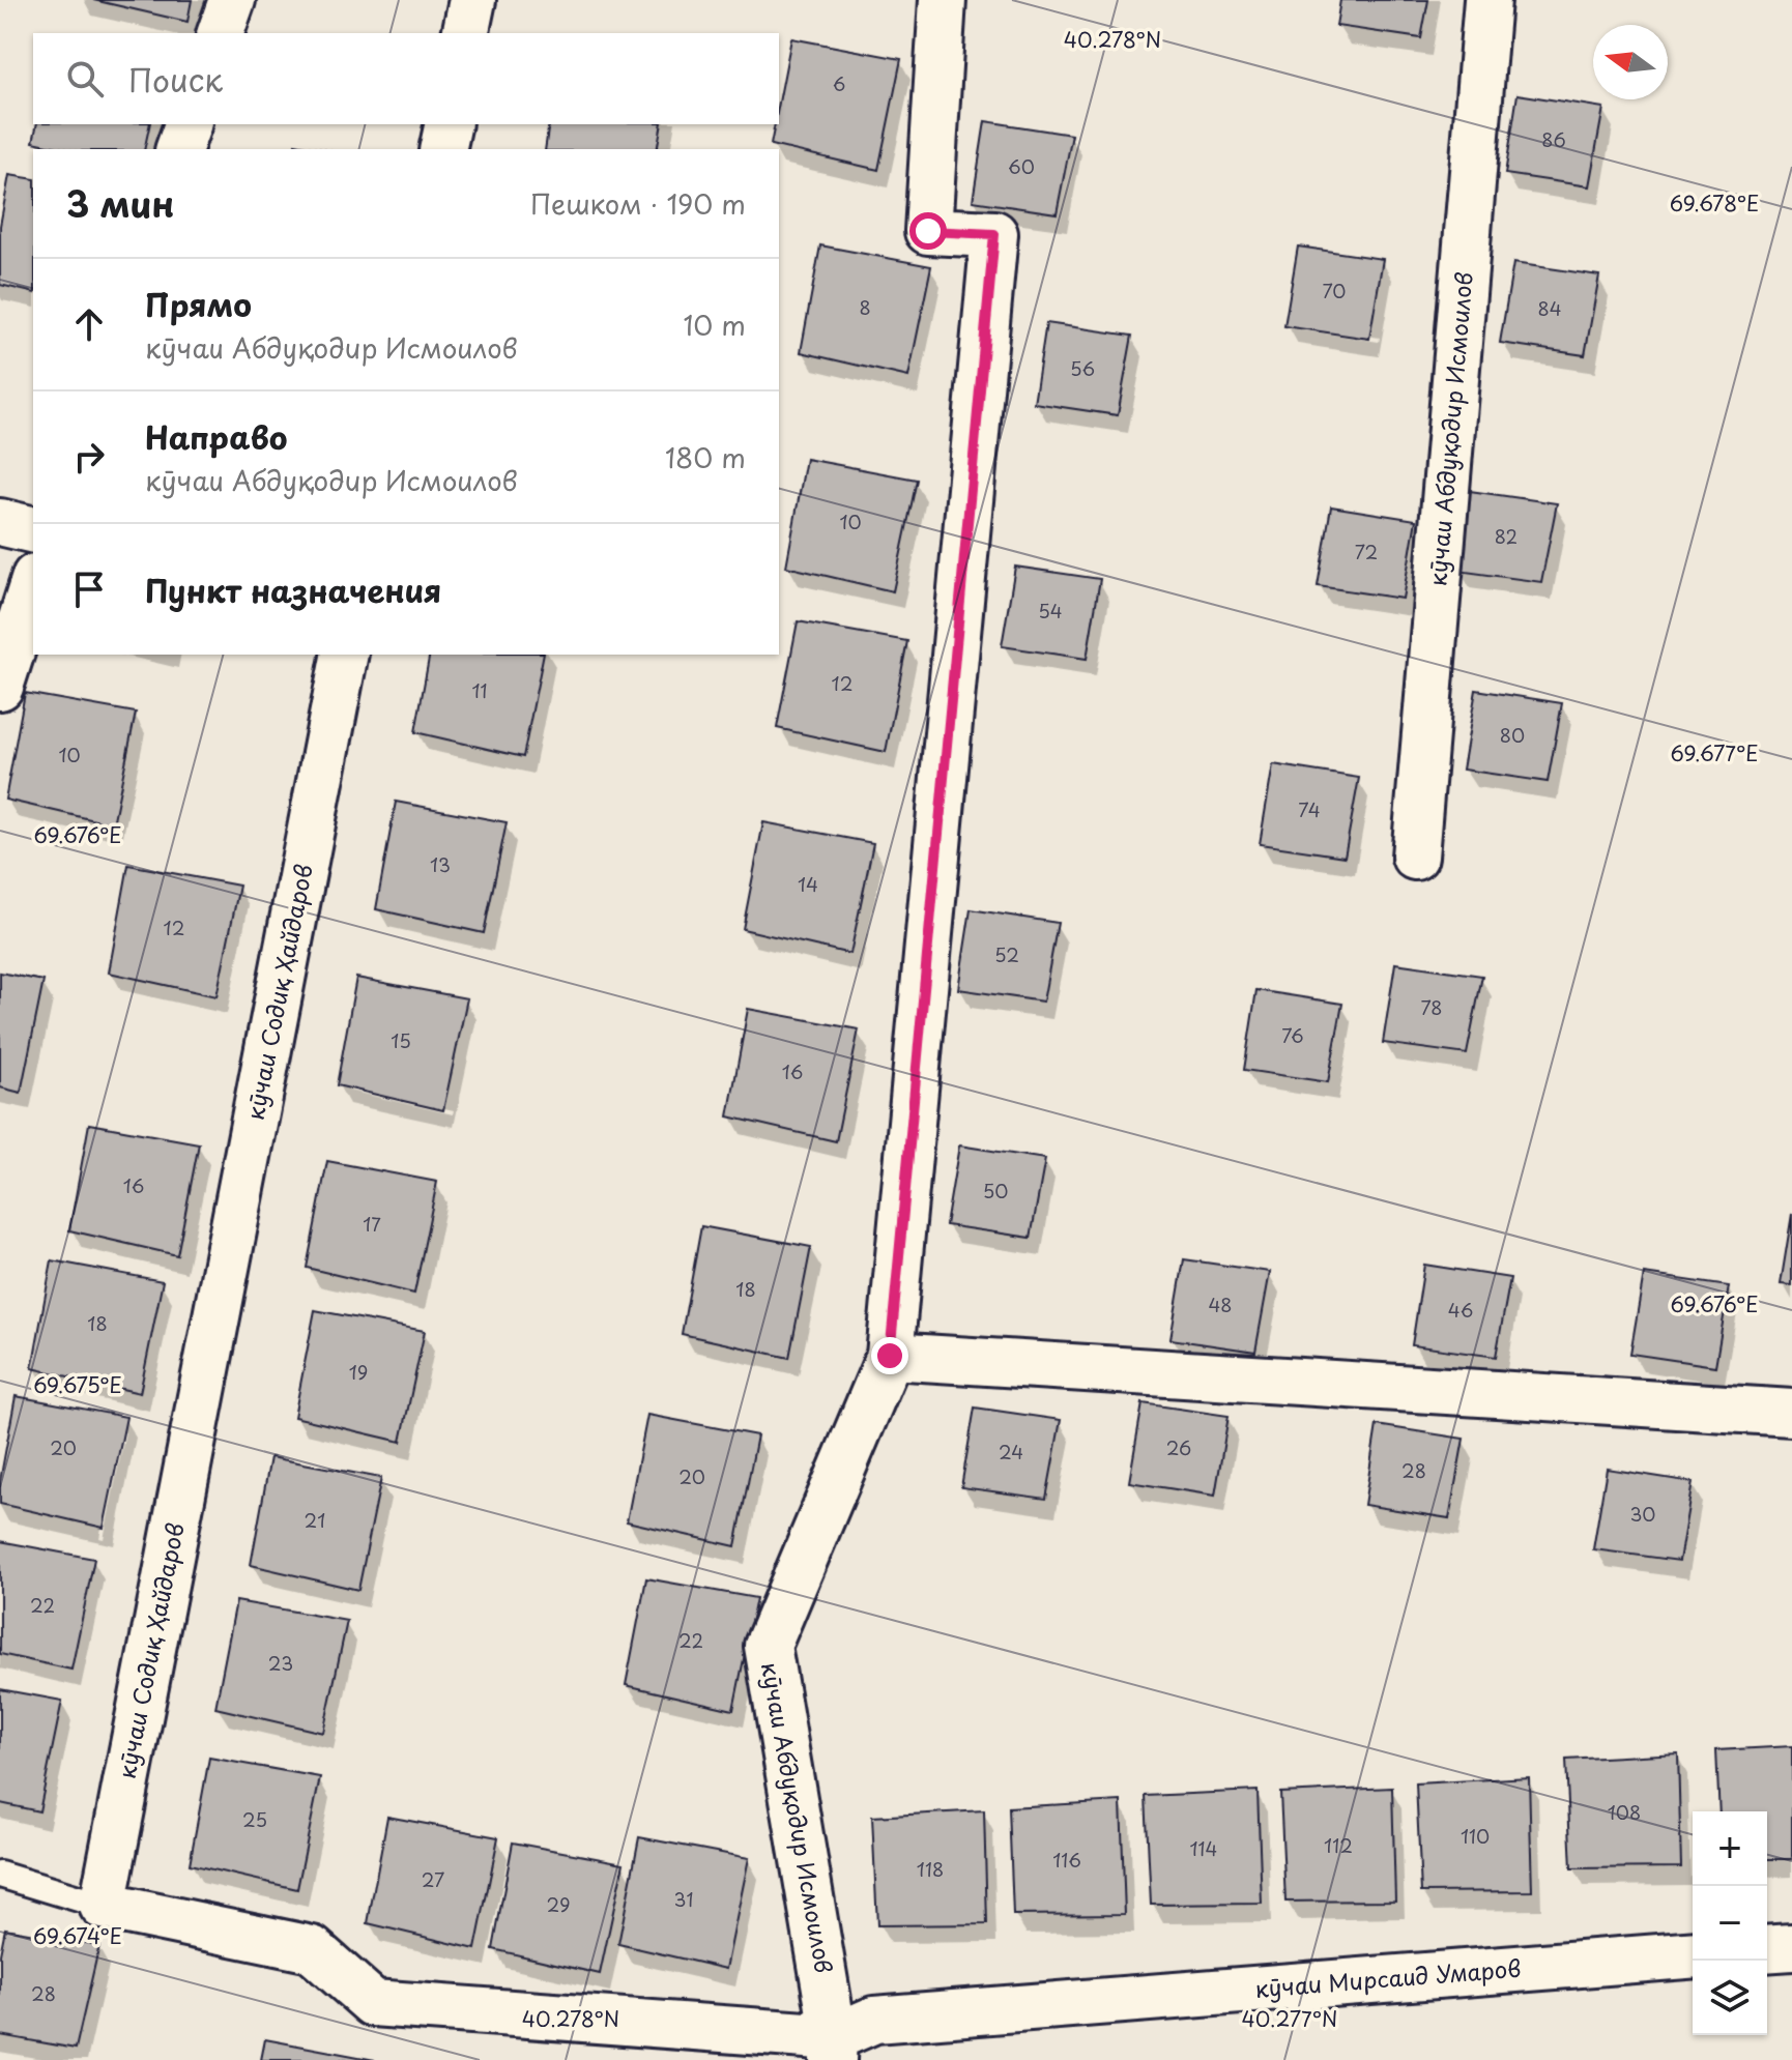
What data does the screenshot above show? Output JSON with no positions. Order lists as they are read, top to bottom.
{
  "streets": {
    "street": ["кӯчаи Абдуқодир Исмоилов", "кӯчаи Содиқ Ҳайдаров", "кӯчаи Мирсаид Умаров"]
  },
  "crossings": [
    ["кӯчаи Абдуқодир Исмоилов", "кӯчаи Мирсаид Умаров"]
  ],
  "house_numbers": [
    "6",
    "86",
    "60",
    "70",
    "8",
    "84",
    "56",
    "10",
    "82",
    "72",
    "54",
    "12",
    "11",
    "80",
    "10",
    "74",
    "13",
    "14",
    "12",
    "52",
    "78",
    "76",
    "15",
    "16",
    "16",
    "50",
    "17",
    "18",
    "48",
    "46",
    "18",
    "19",
    "20",
    "26",
    "24",
    "28",
    "20",
    "30",
    "21",
    "22",
    "22",
    "23",
    "108",
    "25",
    "110",
    "112",
    "114",
    "116",
    "118",
    "27",
    "31",
    "29",
    "28"
  ],
  "north": "left",
  "page": {
    "search": "Поиск",
    "heading": ["3 мин", "Пешком · 190 m"],
    "list": [
      ["Прямо", "кӯчаи Абдуқодир Исмоилов", "10 m"],
      ["Направо", "кӯчаи Абдуқодир Исмоилов", "180 m"],
      "Пункт назначения"
    ],
    "map_buttons": ["+", "−"]
  },
  "coordinates": [
    "40.278°N",
    "69.678°E",
    "69.677°E",
    "69.676°E",
    "69.675°E",
    "69.674°E",
    "40.277°N"
  ]
}
